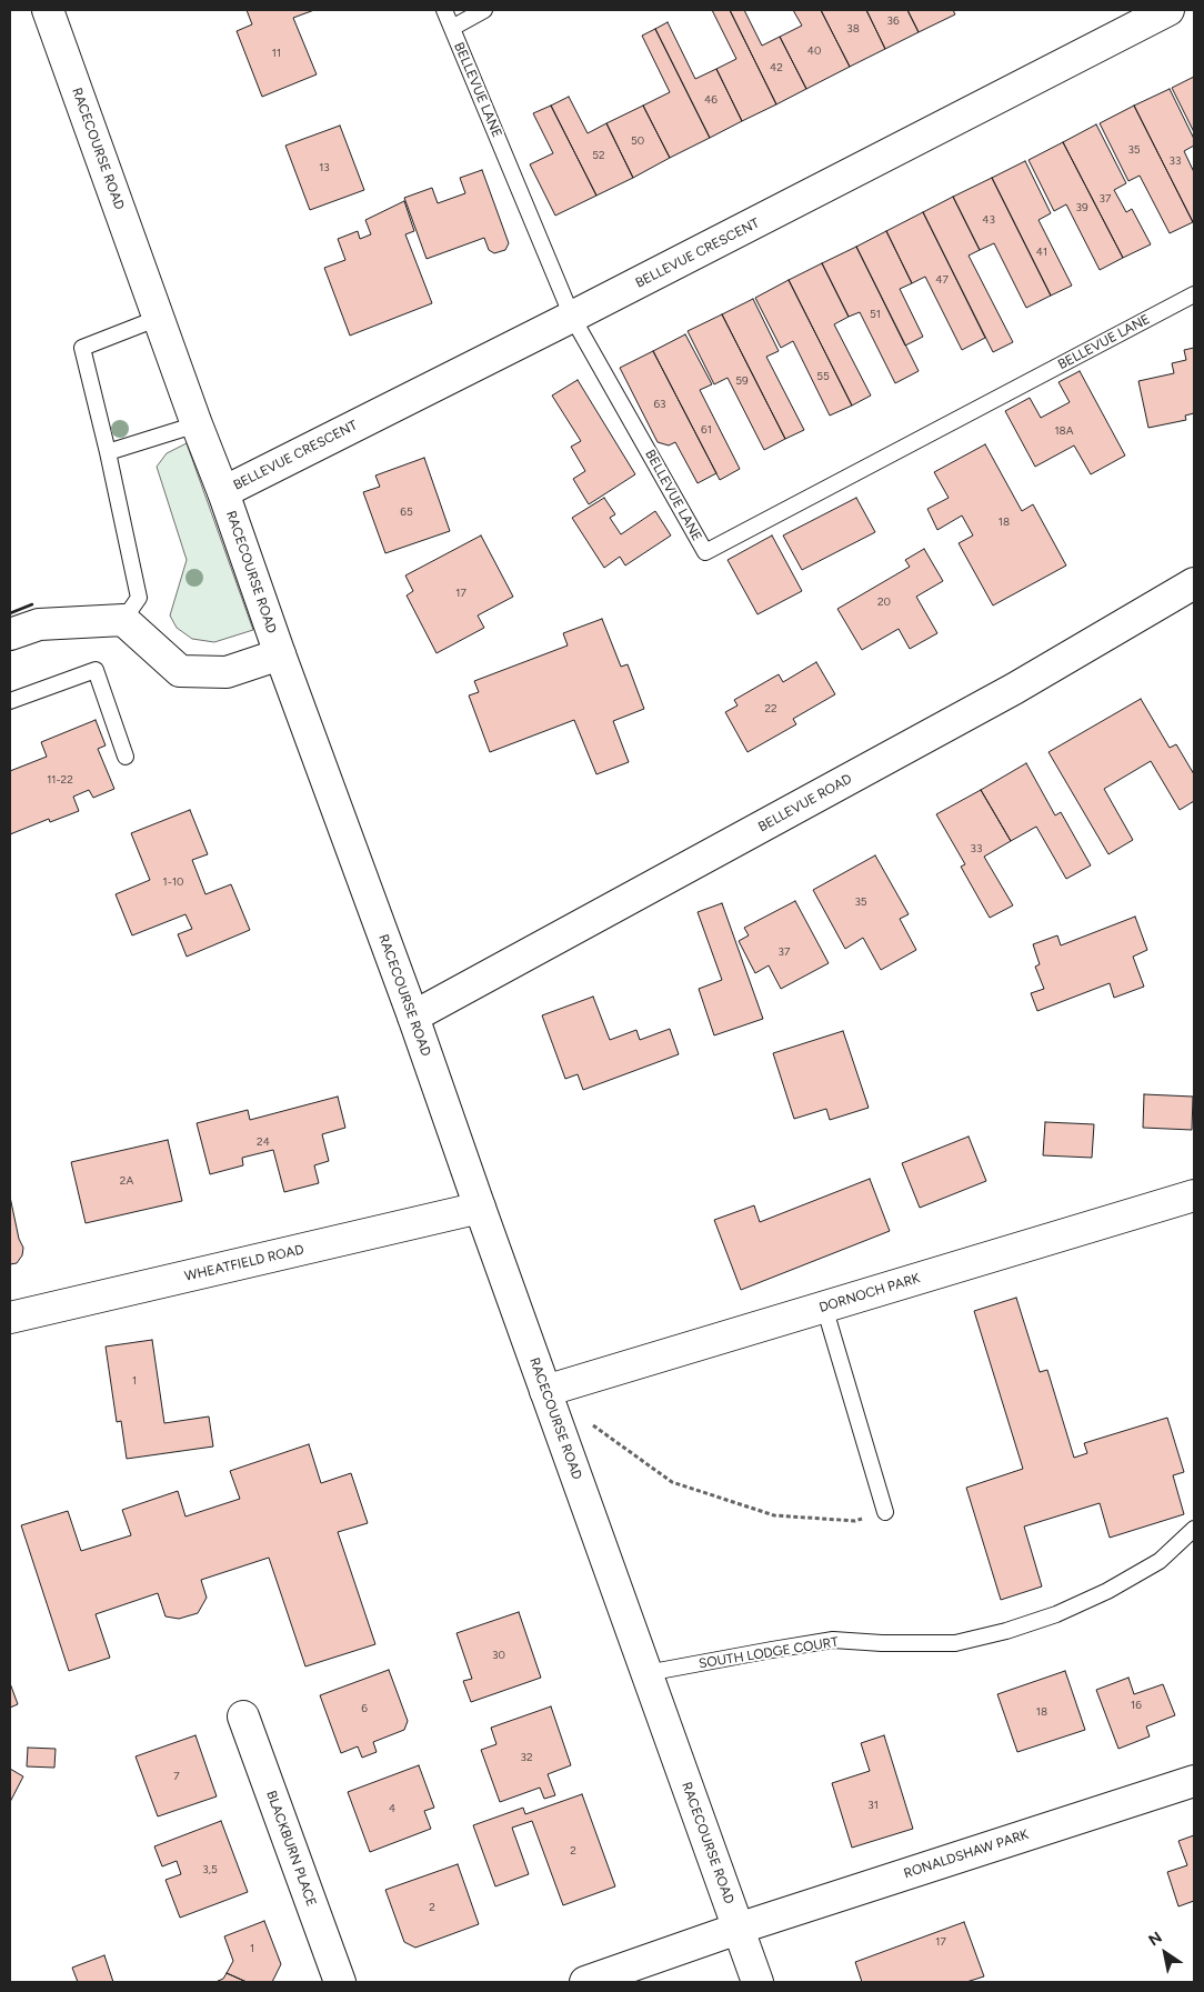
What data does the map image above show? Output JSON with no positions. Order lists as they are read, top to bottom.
{
  "streets": {
    "street": [
      "RACECOURSE ROAD",
      "BELLEVUE CRESCENT",
      "BELLEVUE ROAD",
      "WHEATFIELD ROAD",
      "DORNOCH PARK",
      "BLACKBURN PLACE",
      "RONALDSHAW PARK"
    ],
    "lane": ["BELLEVUE LANE", "SOUTH LODGE COURT"]
  },
  "crossings": [
    ["BELLEVUE LANE", "BELLEVUE CRESCENT"],
    ["RACECOURSE ROAD", "BELLEVUE CRESCENT"],
    ["RACECOURSE ROAD", "BELLEVUE ROAD"],
    ["RACECOURSE ROAD", "WHEATFIELD ROAD"],
    ["RACECOURSE ROAD", "DORNOCH PARK"],
    ["RACECOURSE ROAD", "SOUTH LODGE COURT"],
    ["RACECOURSE ROAD", "RONALDSHAW PARK"]
  ],
  "house_numbers": [
    "36",
    "38",
    "40",
    "11",
    "42",
    "46",
    "50",
    "35",
    "52",
    "33",
    "13",
    "37",
    "39",
    "43",
    "41",
    "47",
    "51",
    "55",
    "59",
    "63",
    "61",
    "18A",
    "65",
    "18",
    "17",
    "20",
    "22",
    "11-22",
    "33",
    "1-10",
    "35",
    "37",
    "24",
    "2A",
    "1",
    "30",
    "16",
    "6",
    "18",
    "32",
    "7",
    "31",
    "4",
    "2",
    "3,5",
    "2",
    "17",
    "1"
  ],
  "north": "top left"
}
